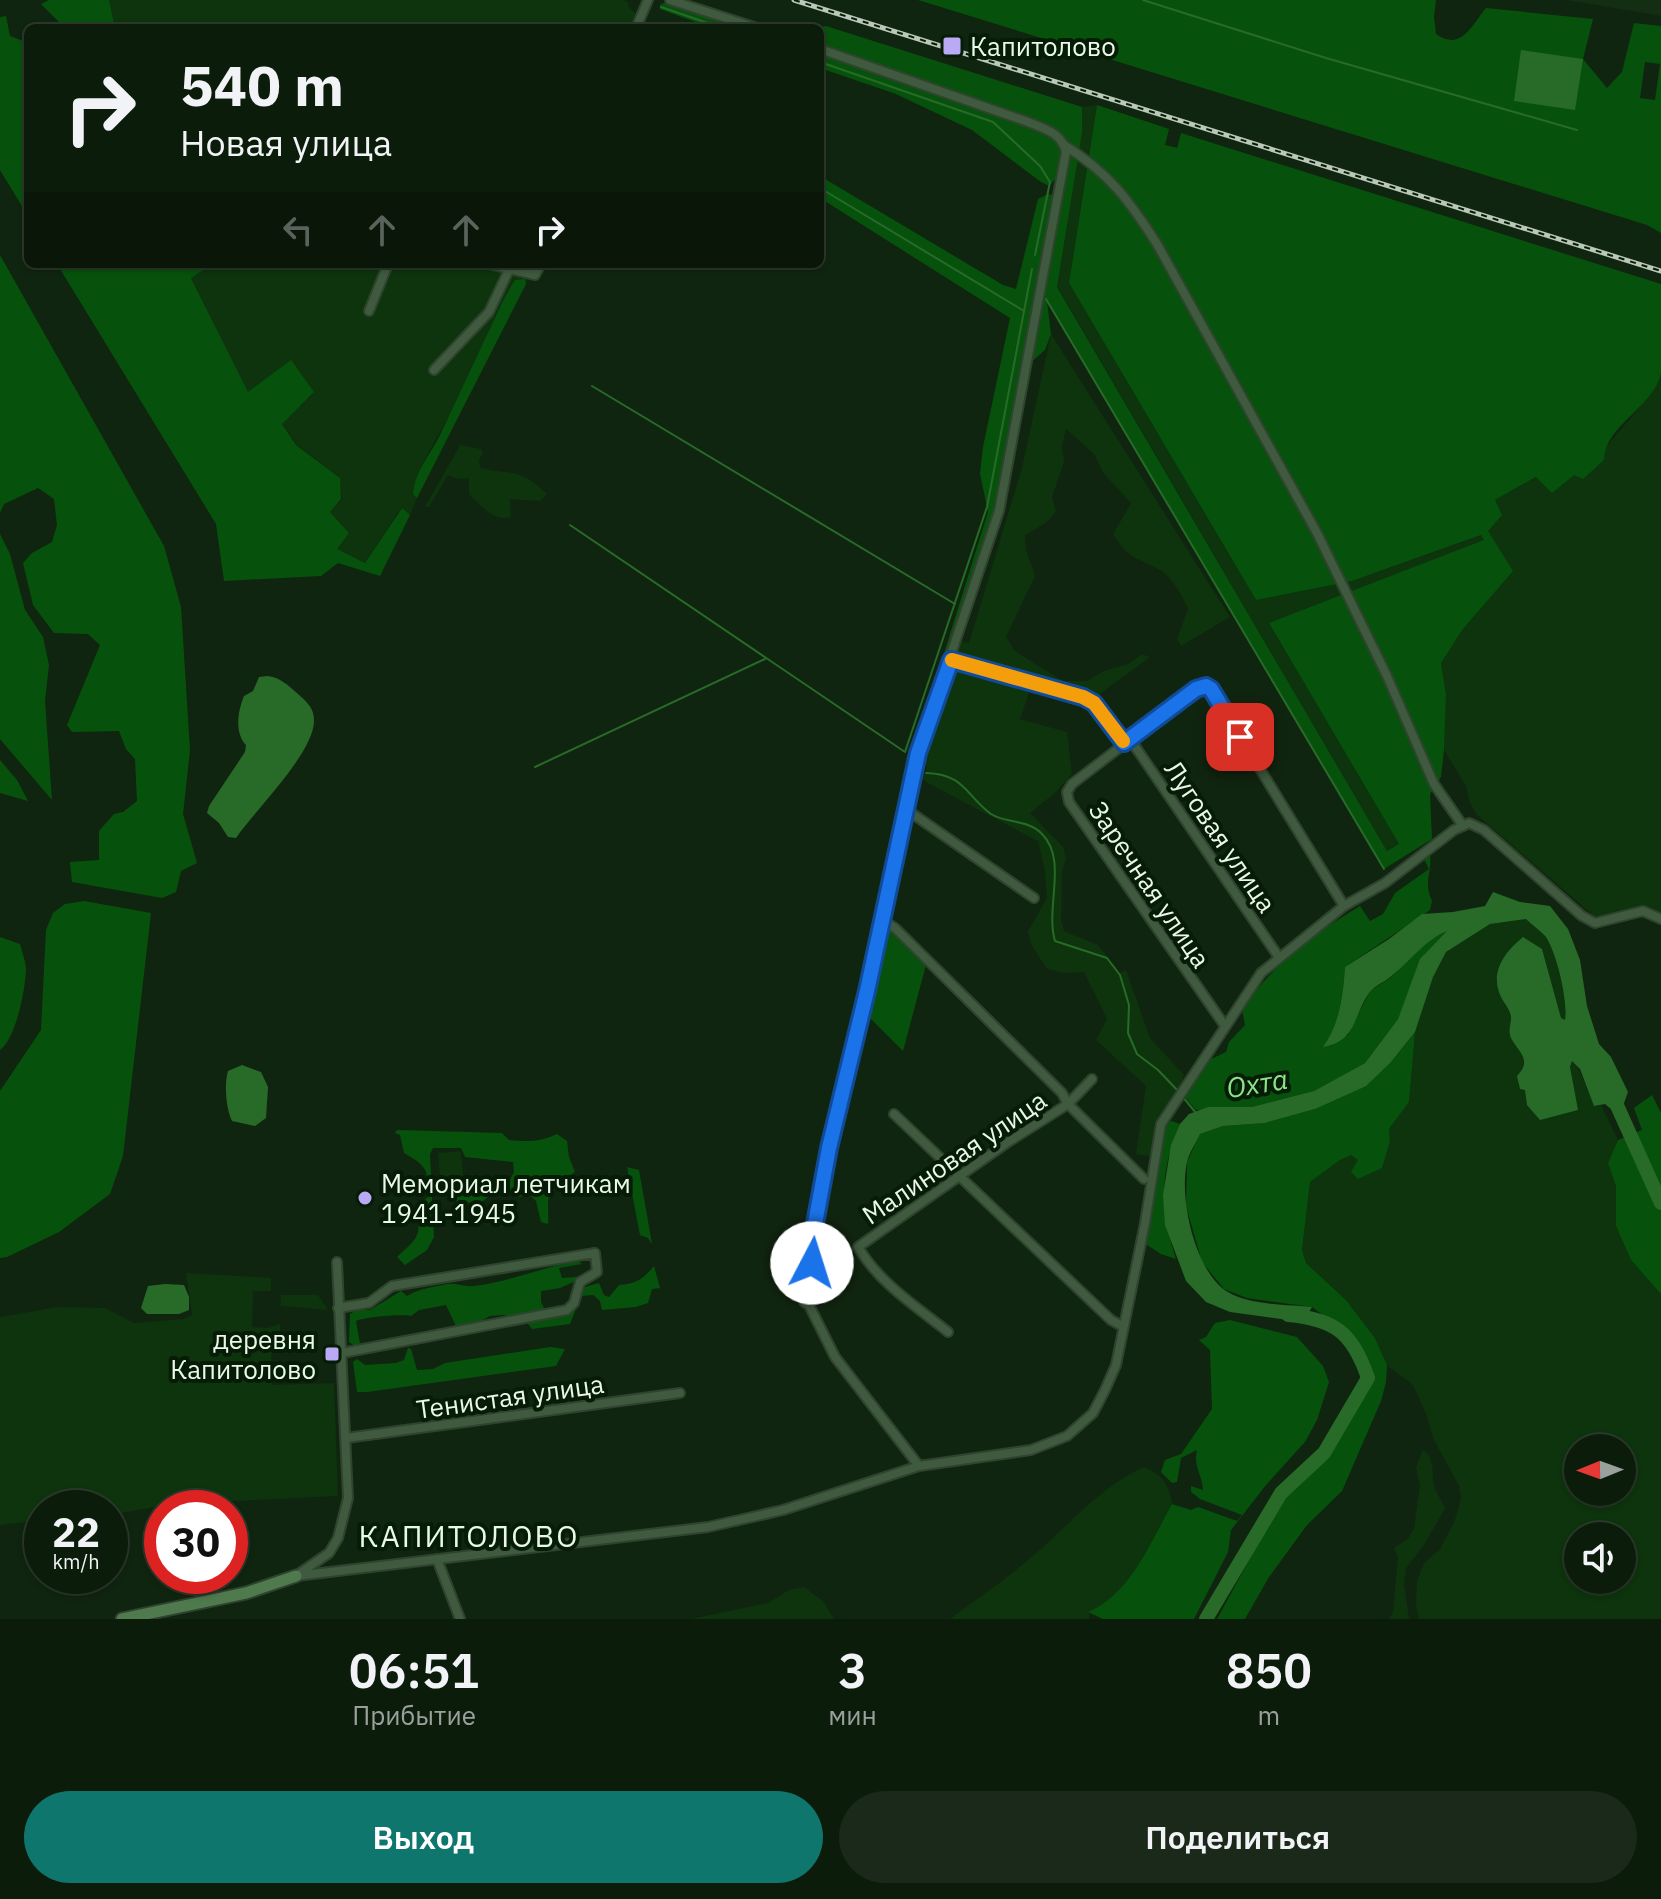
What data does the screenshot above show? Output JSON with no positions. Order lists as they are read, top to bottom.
{
  "streets": {
    "street": [
      "Луговая улица",
      "Заречная улица",
      "Малиновая улица",
      "Тенистая улица"
    ]
  },
  "crossings": [
    ["Луговая улица", "Заречная улица"]
  ],
  "districts": ["КАПИТОЛОВО"],
  "water": ["Охта"],
  "places": {
    "transit": ["Капитолово", "деревня Капитолово"],
    "other": ["Мемориал летчикам 1941-1945"]
  },
  "north": "left",
  "page": {
    "turn": ["540 m", "Новая улица"],
    "speed": "22 km/h",
    "limit": "30",
    "eta": [
      "06:51",
      "Прибытие",
      "3",
      "мин",
      "850",
      "m"
    ],
    "buttons": ["Выход", "Поделиться"]
  }
}
